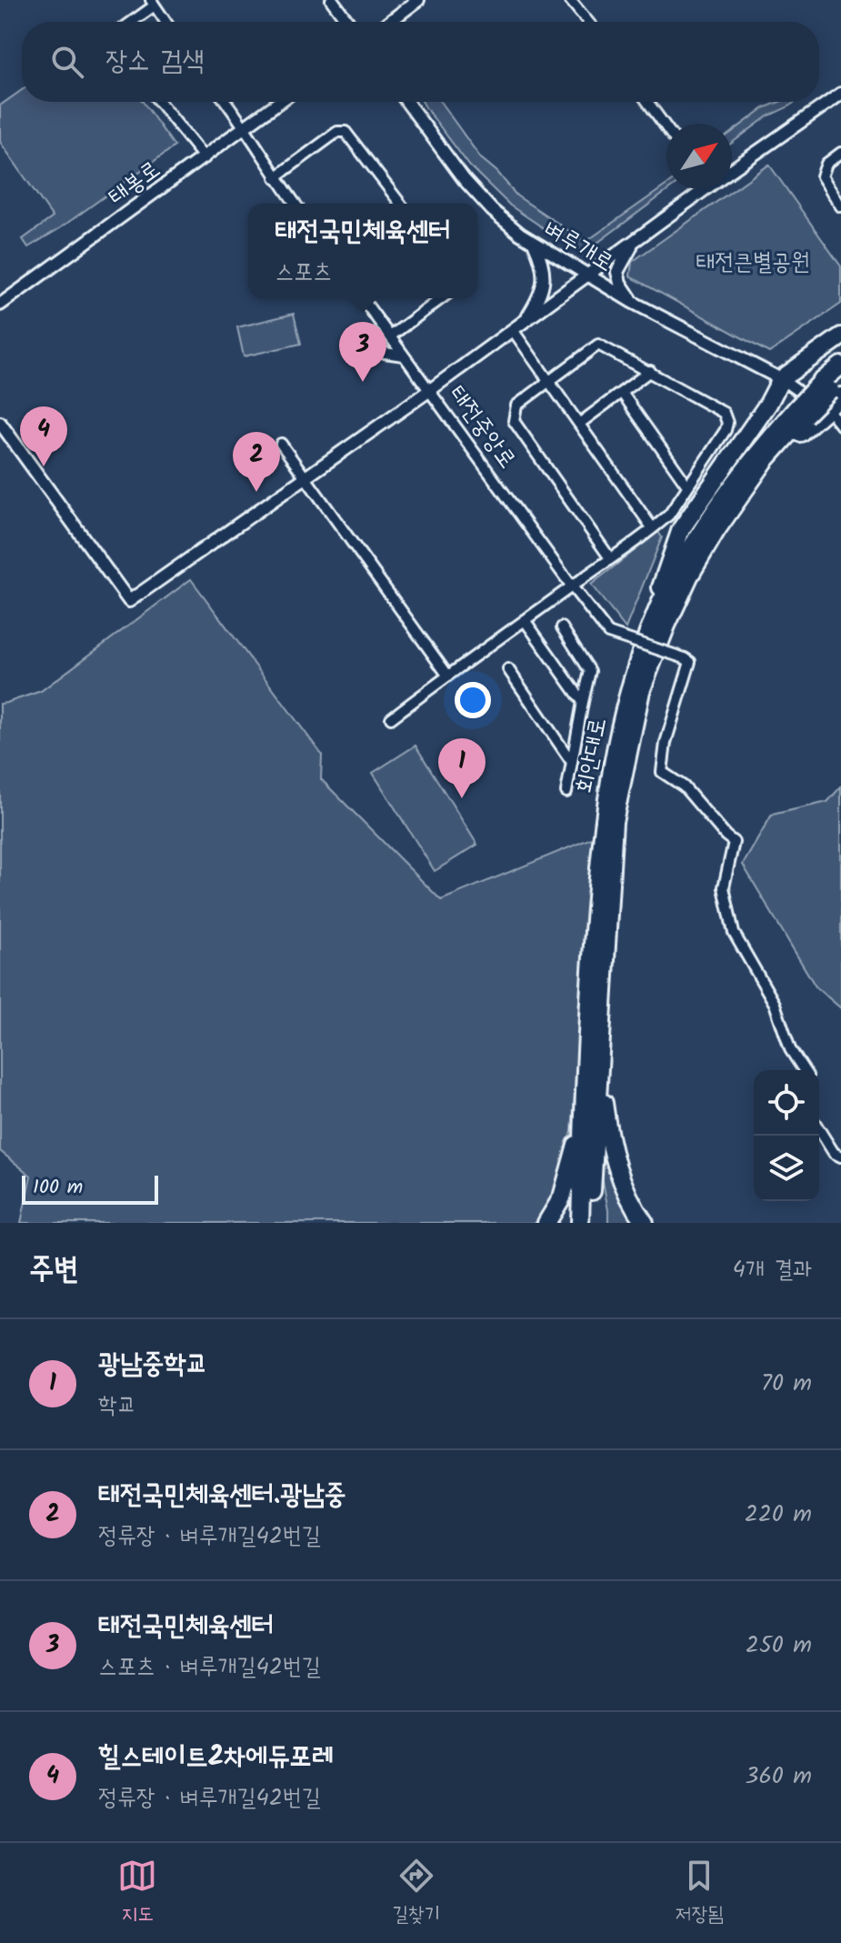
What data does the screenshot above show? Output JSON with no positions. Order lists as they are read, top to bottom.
{
  "streets": {
    "highway": ["회안대로"],
    "street": ["태봉로", "벼루개로", "태전중앙로"]
  },
  "parks": ["태전큰별공원"],
  "scale_bar": "100 m",
  "north": "top right",
  "page": {
    "search": "장소 검색",
    "popup": ["태전국민체육센터", "스포츠"],
    "pins": [
      "3",
      "4",
      "2",
      "1"
    ],
    "scale": "100 m",
    "heading": ["주변", "4개 결과"],
    "list": [
      {
        "mark": "1",
        "name": "광남중학교",
        "note": "학교",
        "value": "70 m"
      },
      {
        "mark": "2",
        "name": "태전국민체육센터.광남중",
        "note": "정류장 · 벼루개길42번길",
        "value": "220 m"
      },
      {
        "mark": "3",
        "name": "태전국민체육센터",
        "note": "스포츠 · 벼루개길42번길",
        "value": "250 m"
      },
      {
        "mark": "4",
        "name": "힐스테이트2차에듀포레",
        "note": "정류장 · 벼루개길42번길",
        "value": "360 m"
      }
    ],
    "nav": ["지도", "길찾기", "저장됨"]
  }
}
